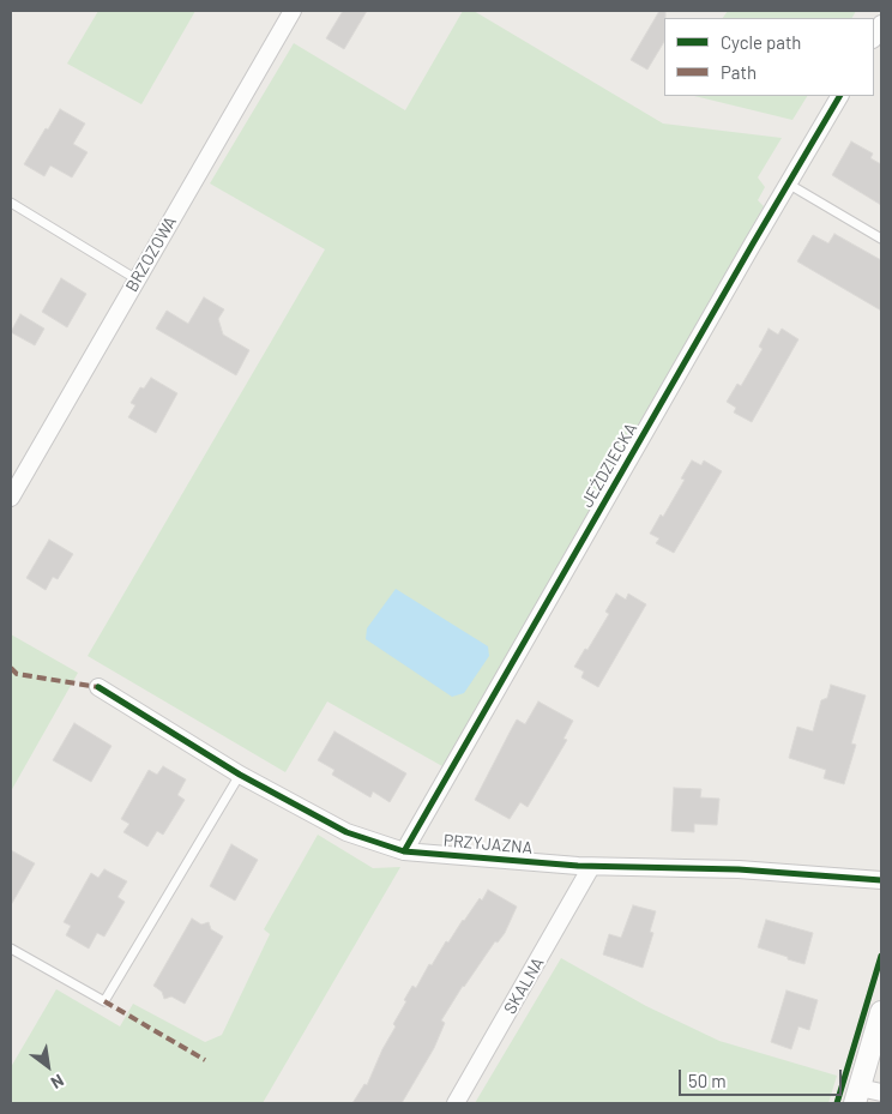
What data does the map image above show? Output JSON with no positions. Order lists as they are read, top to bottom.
{
  "streets": {
    "street": [
      "BRZOZOWA",
      "JEŹDZIECKA",
      "PRZYJAZNA",
      "SKALNA"
    ]
  },
  "crossings": [
    ["JEŹDZIECKA", "PRZYJAZNA"],
    ["PRZYJAZNA", "SKALNA"]
  ],
  "legend": ["Cycle path", "Path"],
  "scale_bar": "50 m",
  "north": "bottom right"
}
